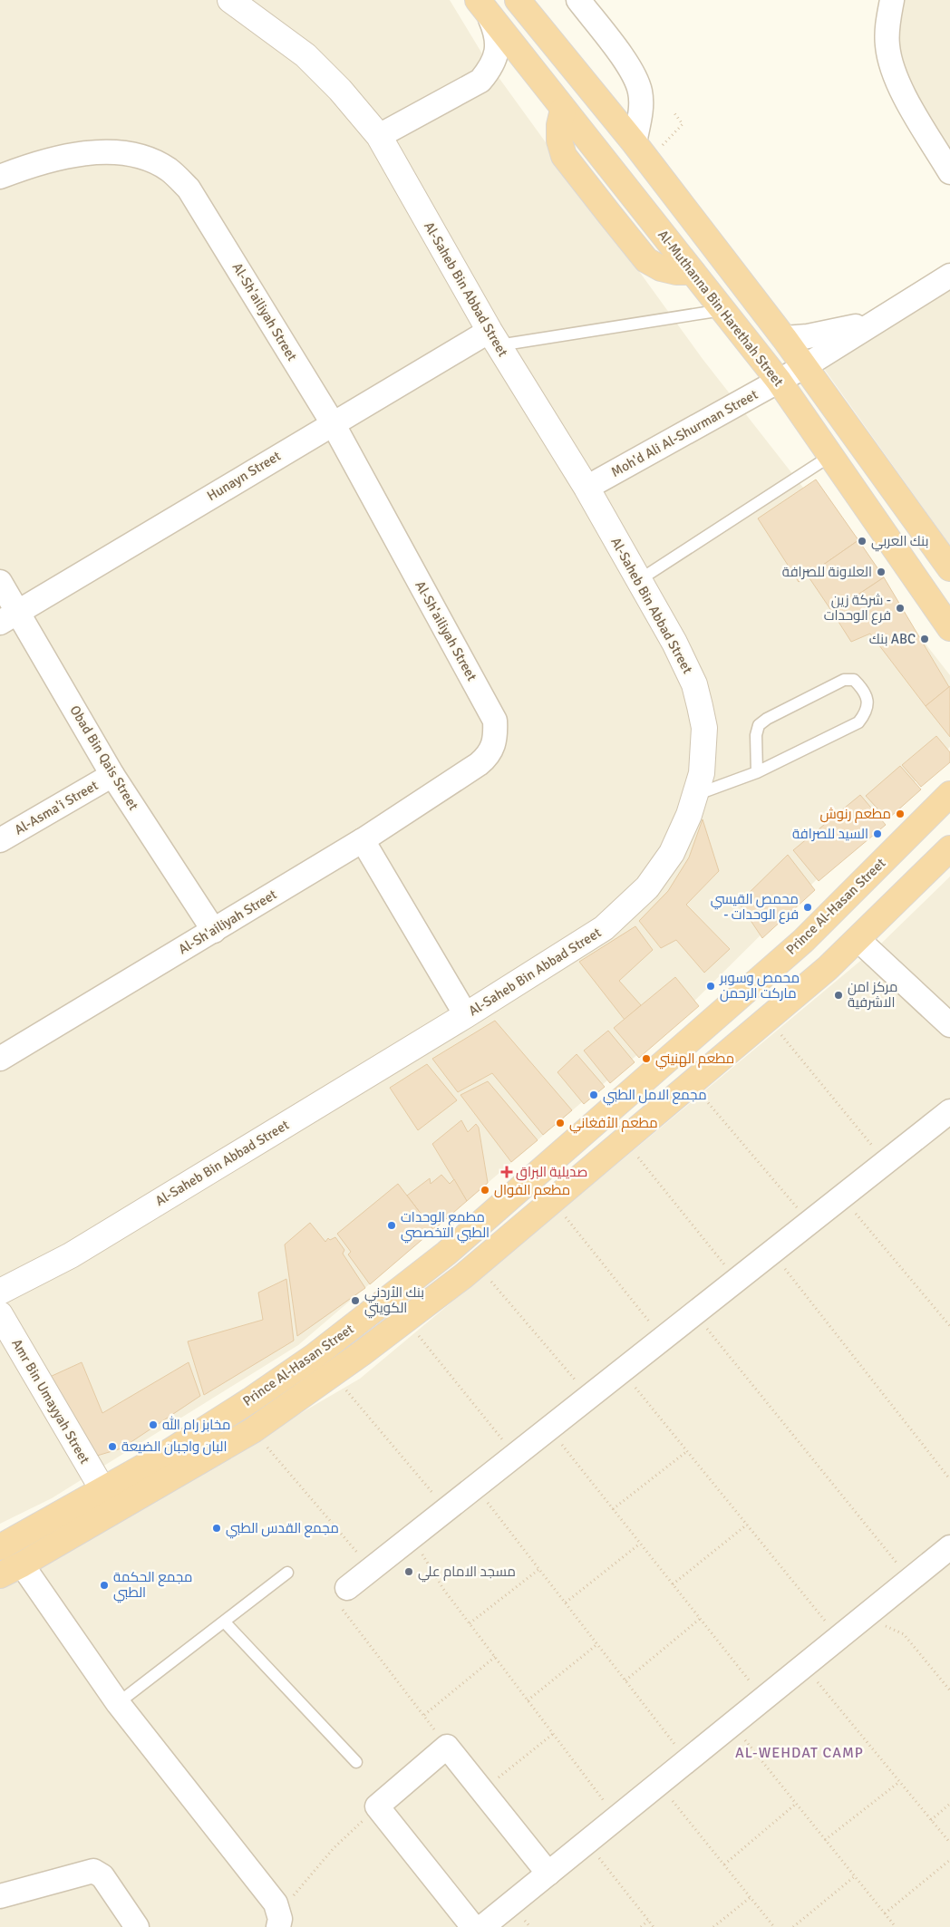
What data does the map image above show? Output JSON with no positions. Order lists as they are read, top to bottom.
{
  "streets": {
    "highway": ["Al-Muthanna Bin Harethah Street", "Prince Al-Hasan Street"],
    "street": [
      "Al-Saheb Bin Abbad Street",
      "Al-Sh'ailiyah Street",
      "Moh'd Ali Al-Shurman Street",
      "Hunayn Street",
      "Obad Bin Qais Street",
      "Al-Asma'i Street",
      "Amr Bin Umayyah Street"
    ]
  },
  "crossings": [
    ["Al-Saheb Bin Abbad Street", "Moh'd Ali Al-Shurman Street"],
    ["Al-Saheb Bin Abbad Street", "Hunayn Street"],
    ["Al-Muthanna Bin Harethah Street", "Moh'd Ali Al-Shurman Street"],
    ["Al-Sh'ailiyah Street", "Hunayn Street"],
    ["Al-Sh'ailiyah Street", "Obad Bin Qais Street"],
    ["Hunayn Street", "Obad Bin Qais Street"],
    ["Obad Bin Qais Street", "Al-Asma'i Street"],
    ["Prince Al-Hasan Street", "Amr Bin Umayyah Street"]
  ],
  "districts": ["AL-WEHDAT CAMP"],
  "places": {
    "other": [
      "بنك العربي",
      "العلاونة للصرافة",
      "شركة زين - فرع الوحدات",
      "بنك ABC",
      "مطعم رنوش",
      "السيد للصرافة",
      "محمص القيسي - فرع الوحدات",
      "محمص وسوبر ماركت الرحمن",
      "مركز امن الاشرفية",
      "مطعم الهنيني",
      "مجمع الامل الطبي",
      "مطعم الأفغاني",
      "مطعم الفوال",
      "مطمع الوحدات الطبي التخصصي",
      "بنك الأردني الكويتي",
      "مخابز رام الله",
      "البان واجبان الضيعة",
      "مجمع القدس الطبي",
      "مسجد الامام علي",
      "مجمع الحكمة الطبي"
    ],
    "health": ["صديلية البراق"]
  }
}
